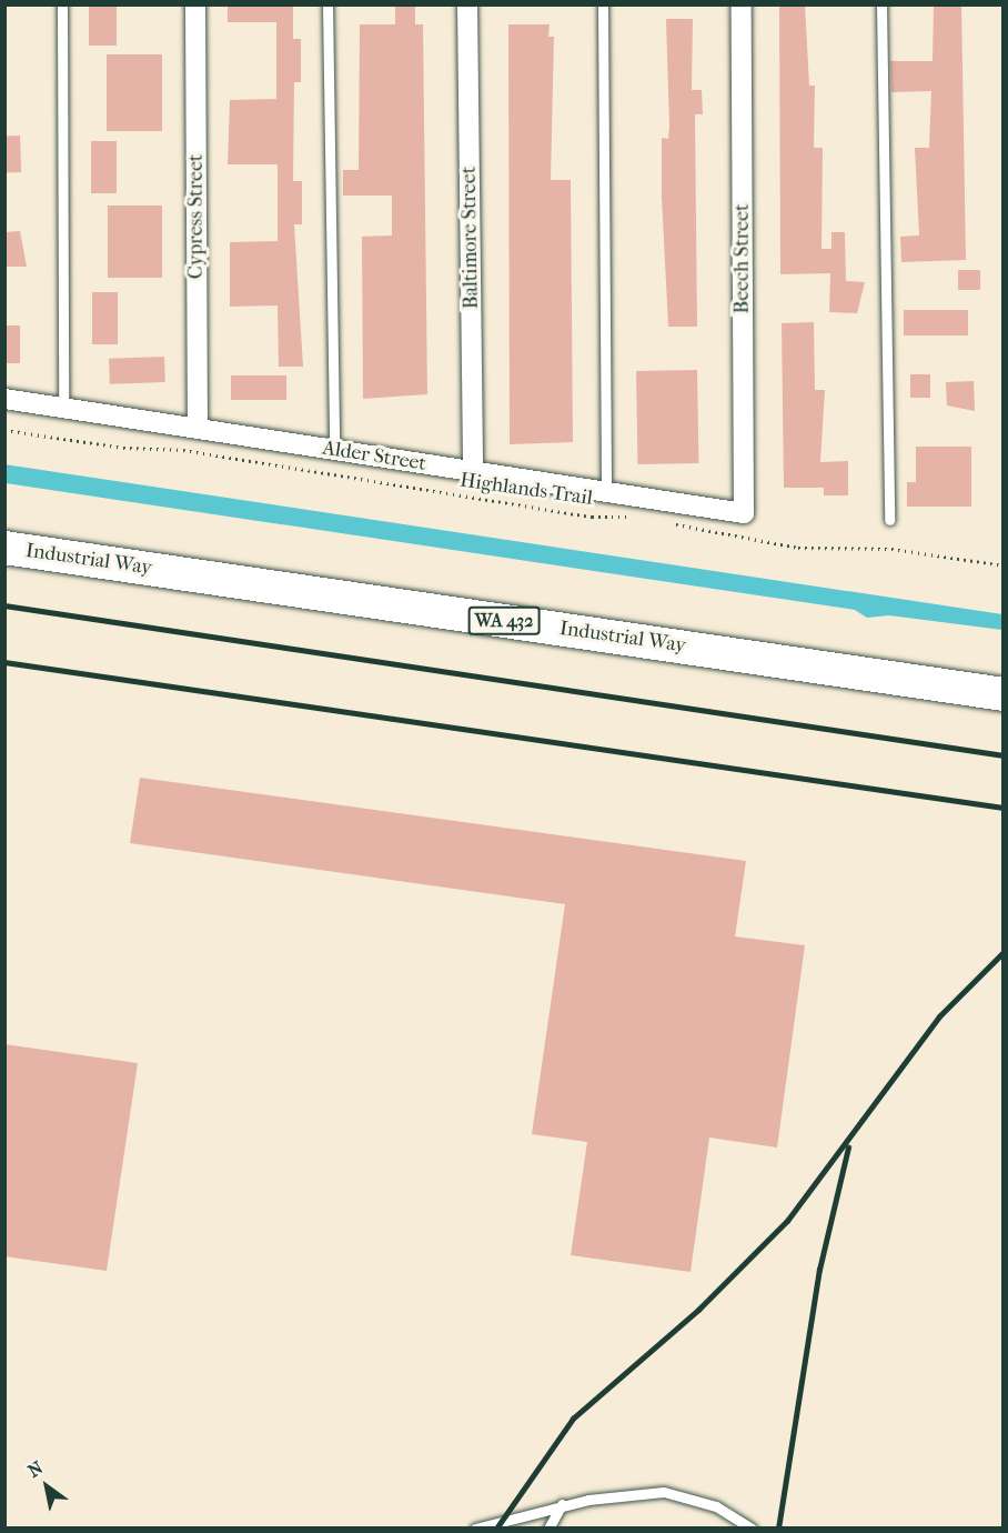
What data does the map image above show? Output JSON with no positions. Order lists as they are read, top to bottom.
{
  "streets": {
    "main road": ["Industrial Way", "WA 432"],
    "street": [
      "Cypress Street",
      "Baltimore Street",
      "Beech Street",
      "Alder Street"
    ],
    "path": ["Highlands Trail"]
  },
  "crossings": [
    ["Cypress Street", "Alder Street"],
    ["Baltimore Street", "Alder Street"],
    ["Beech Street", "Alder Street"]
  ],
  "north": "top left"
}
